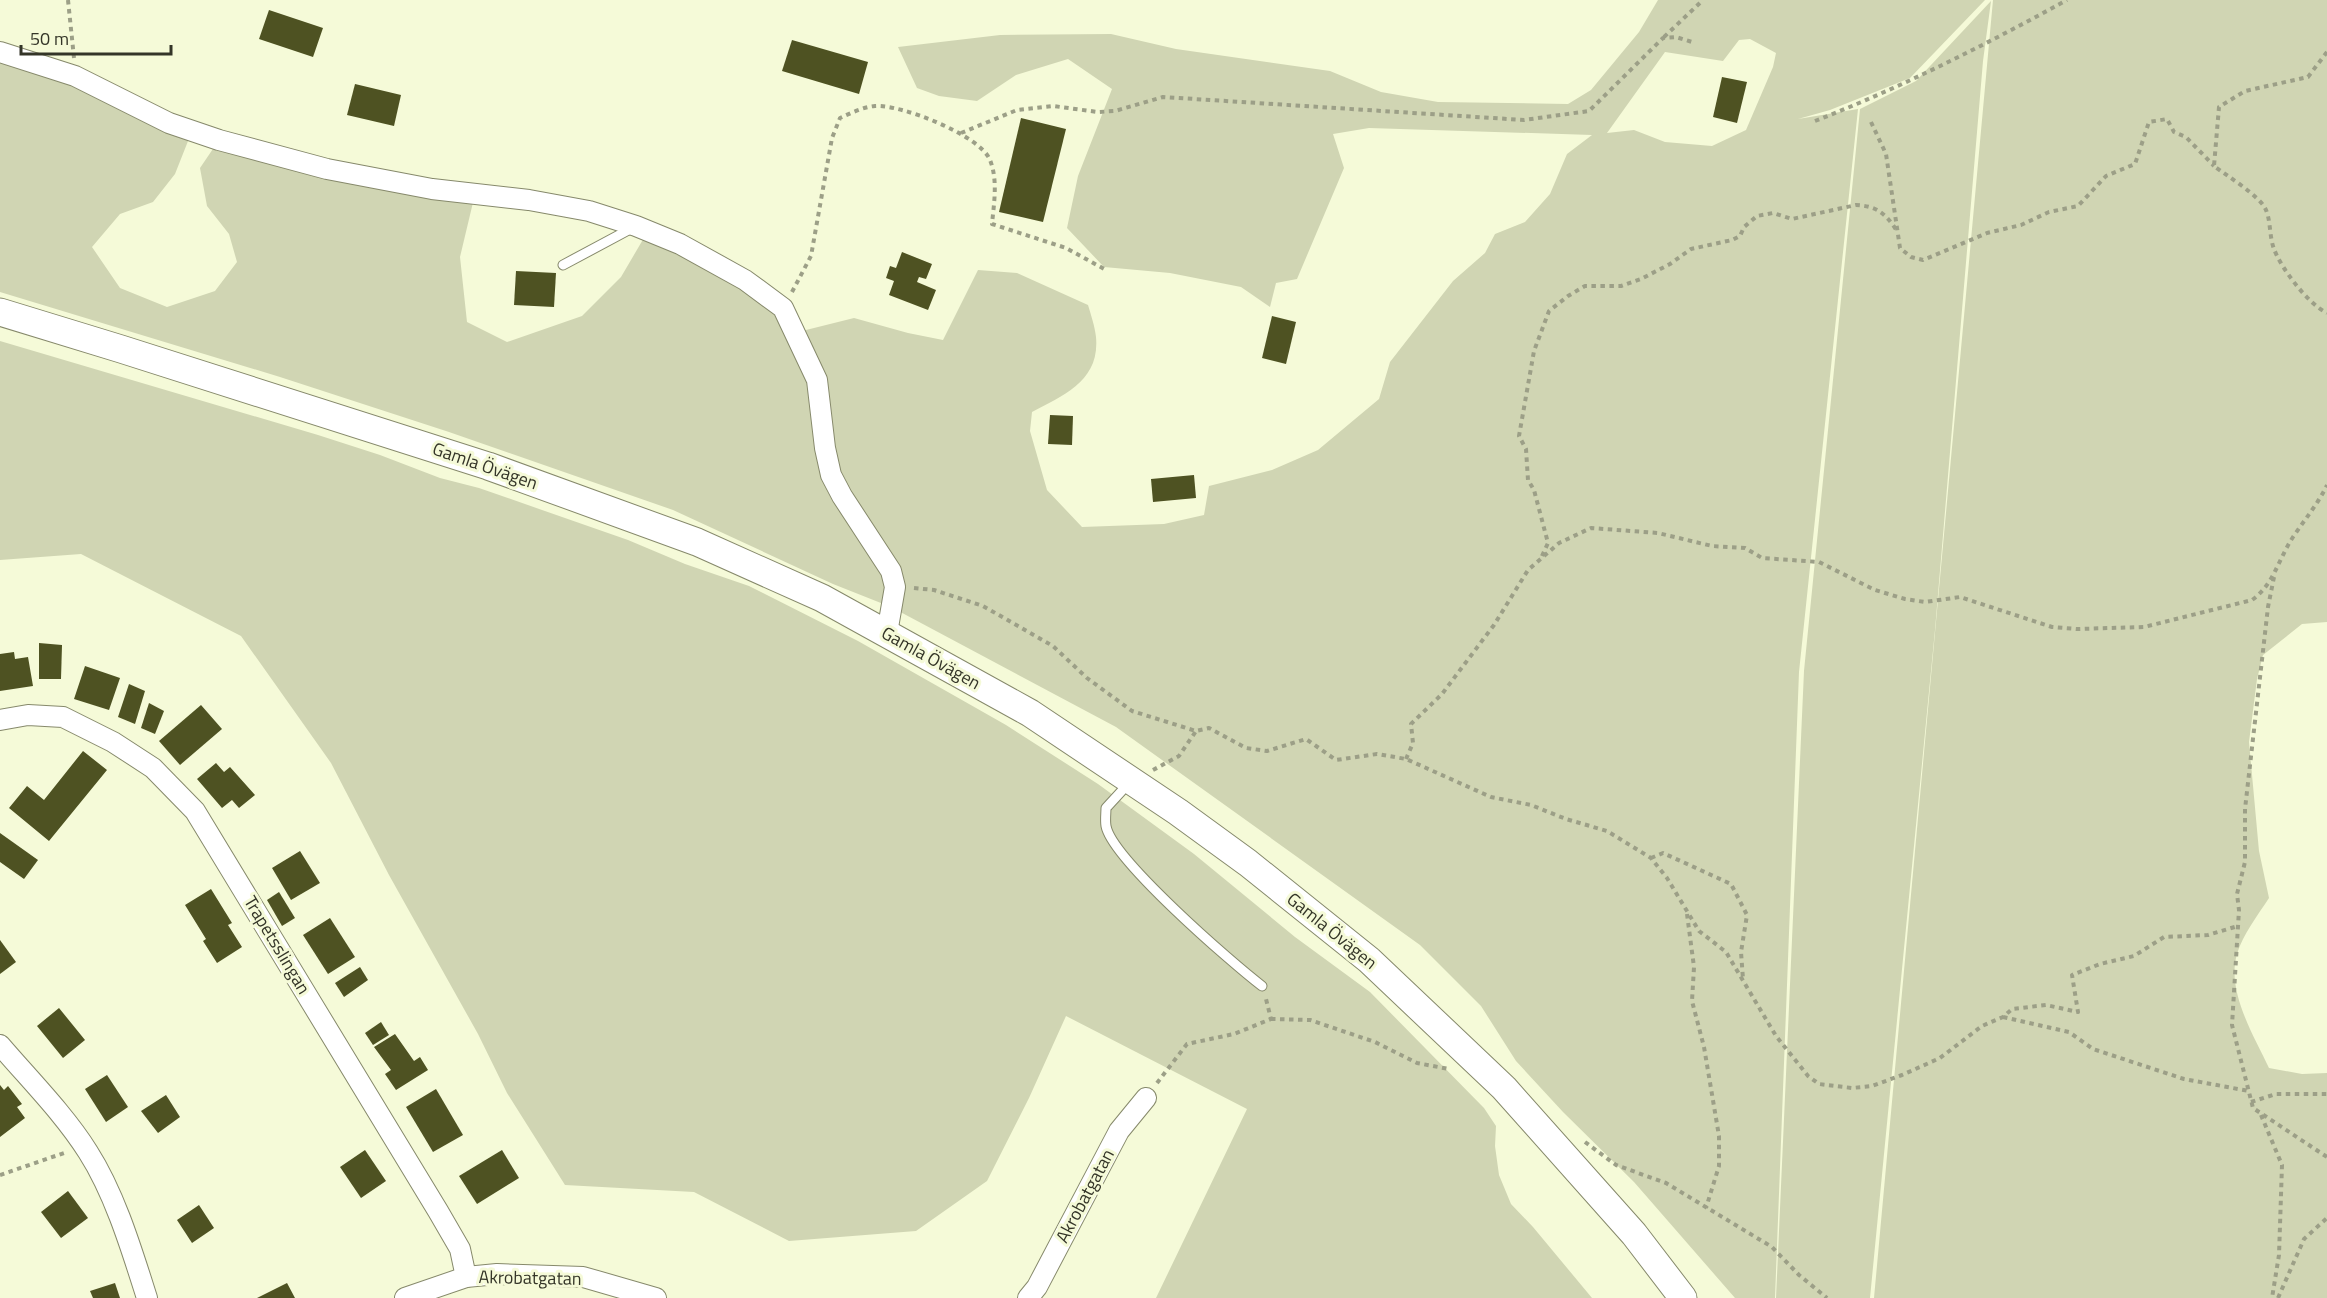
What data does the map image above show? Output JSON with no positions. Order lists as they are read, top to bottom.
{
  "streets": {
    "main road": ["Gamla Övägen"],
    "street": ["Trapetsslingan", "Akrobatgatan"]
  },
  "crossings": [
    ["Trapetsslingan", "Akrobatgatan"]
  ],
  "scale_bar": "50 m"
}
